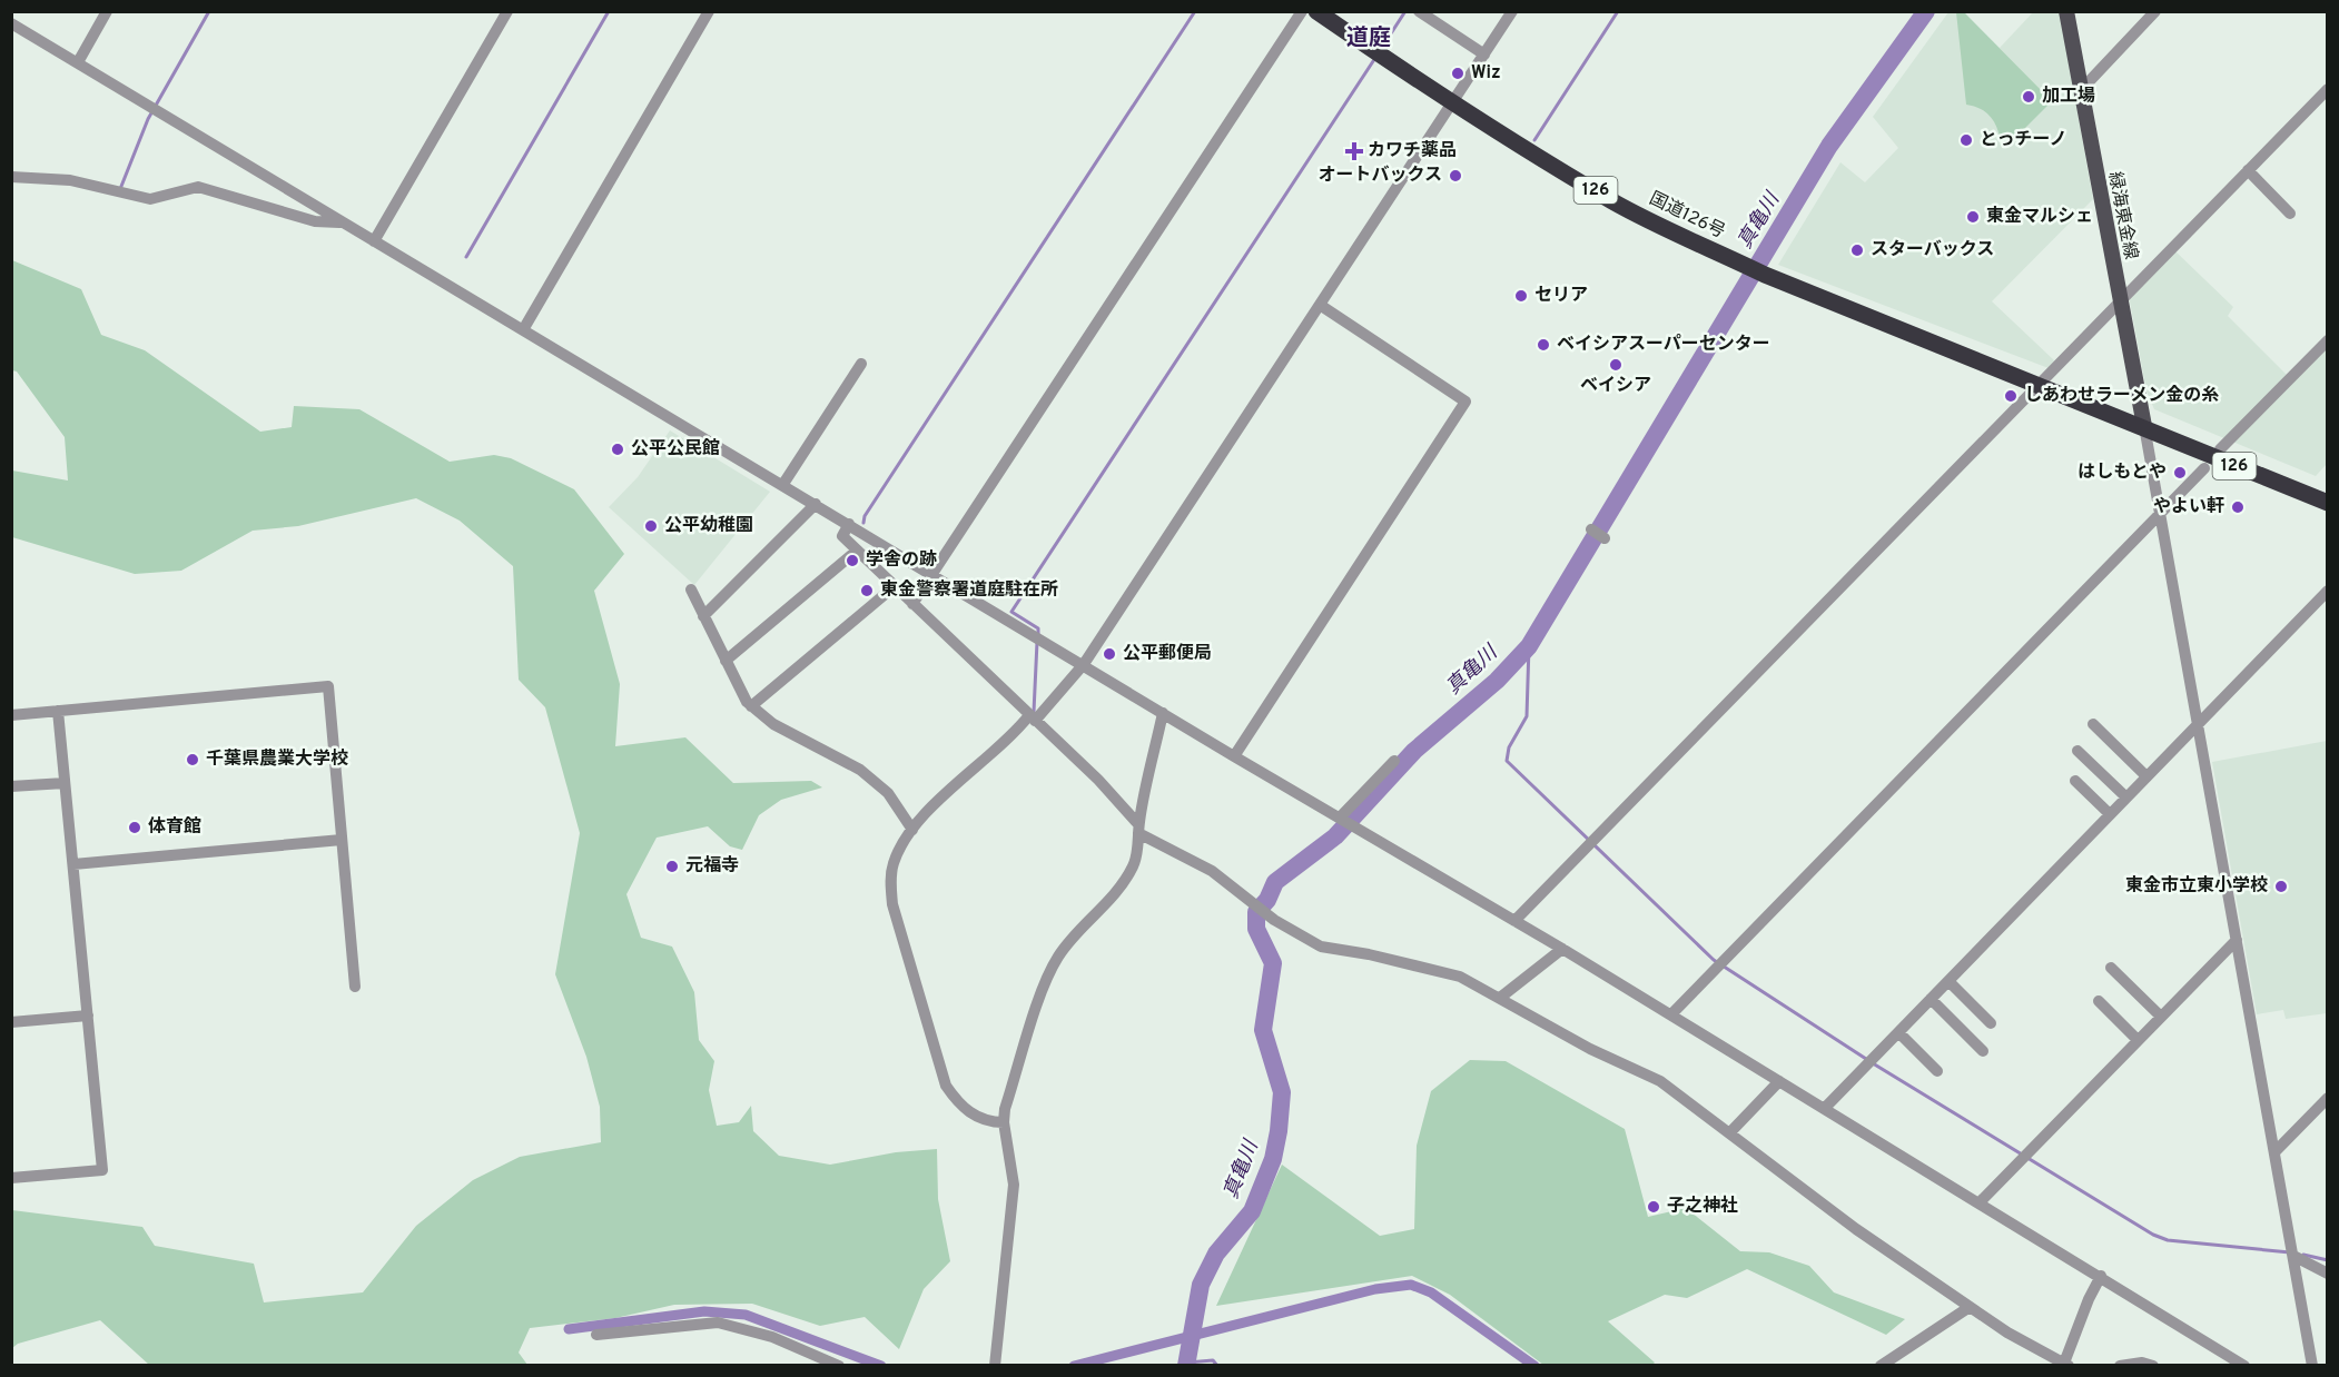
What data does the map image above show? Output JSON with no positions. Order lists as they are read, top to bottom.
{
  "streets": {
    "highway": ["126", "国道126号"],
    "main road": ["緑海東金線"]
  },
  "crossings": [
    ["国道126号", "緑海東金線"]
  ],
  "districts": ["道庭"],
  "water": ["真亀川"],
  "places": {
    "other": [
      "Wiz",
      "加工場",
      "とっチーノ",
      "オートバックス",
      "東金マルシェ",
      "スターバックス",
      "セリア",
      "ベイシアスーパーセンター",
      "ベイシア",
      "しあわせラーメン金の糸",
      "公平公民館",
      "はしもとや",
      "やよい軒",
      "公平幼稚園",
      "学舎の跡",
      "東金警察署道庭駐在所",
      "公平郵便局",
      "千葉県農業大学校",
      "体育館",
      "元福寺",
      "東金市立東小学校",
      "子之神社"
    ],
    "health": ["カワチ薬品"]
  }
}
